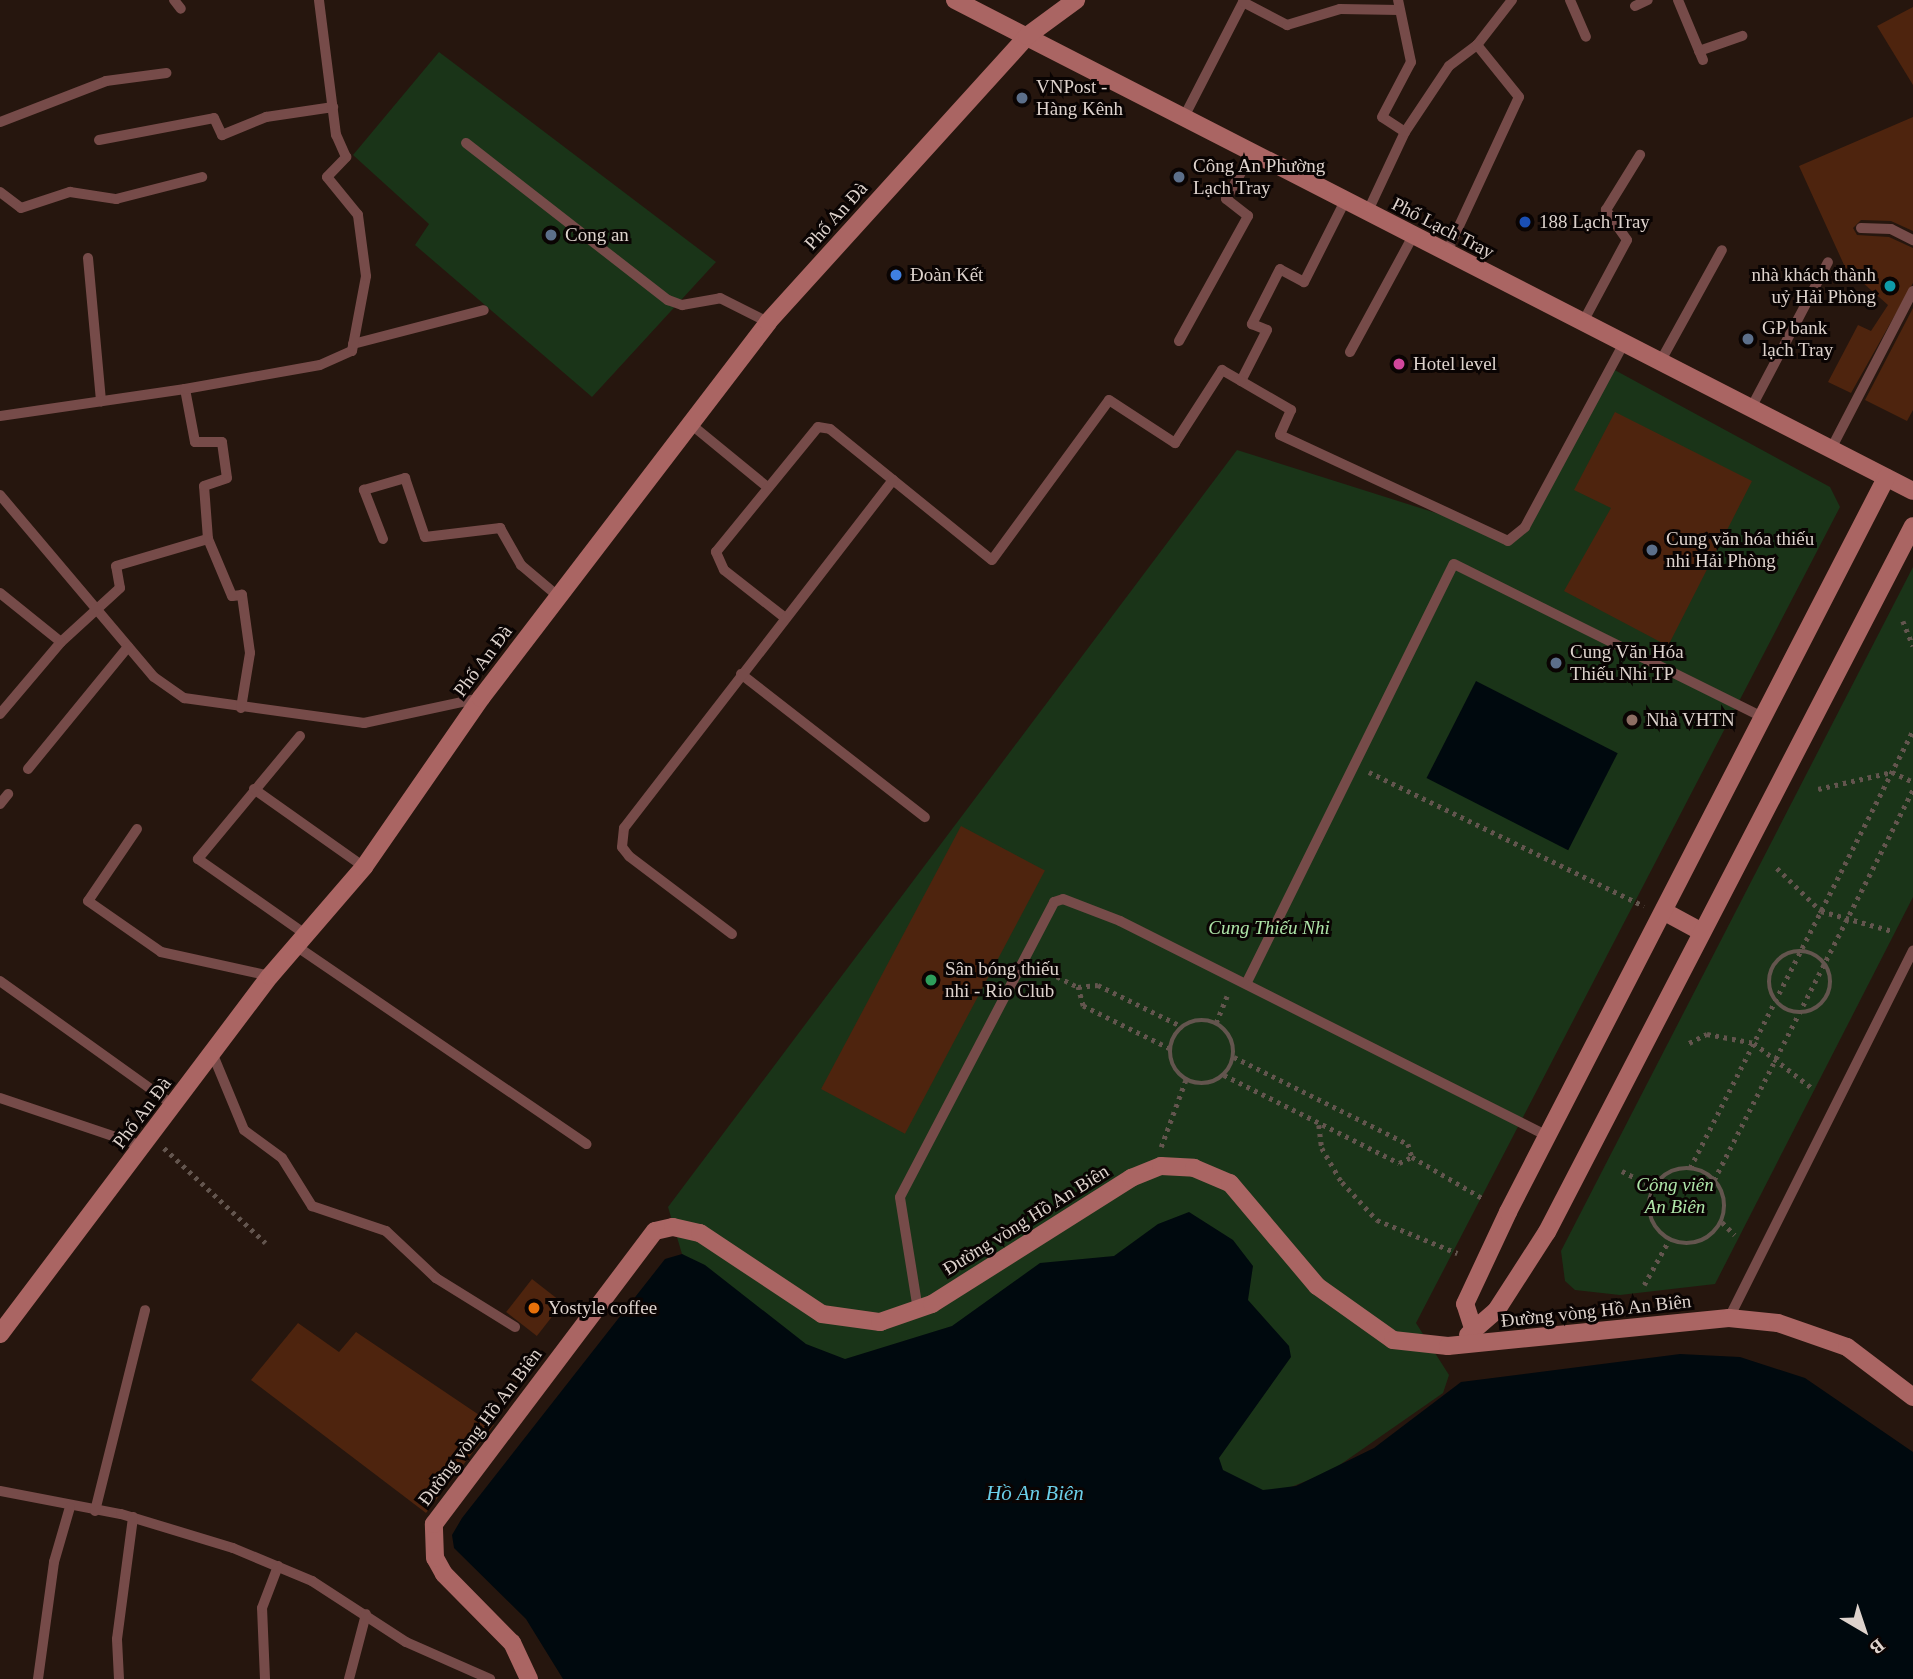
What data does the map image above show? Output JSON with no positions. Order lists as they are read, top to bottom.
{
  "streets": {
    "street": ["Phố An Đà", "Phố Lạch Tray", "Đường vòng Hồ An Biên"]
  },
  "crossings": [
    ["Phố An Đà", "Phố Lạch Tray"]
  ],
  "water": ["Hồ An Biên"],
  "parks": ["Cung Thiếu Nhi", "Công viên An Biên"],
  "places": [
    "VNPost - Hàng Kênh",
    "Công An Phường Lạch Tray",
    "188 Lạch Tray",
    "Cong an",
    "Đoàn Kết",
    "nhà khách thành uỷ Hải Phòng",
    "GP bank lạch Tray",
    "Hotel level",
    "Cung văn hóa thiếu nhi Hải Phòng",
    "Cung Văn Hóa Thiếu Nhi TP",
    "Nhà VHTN",
    "Sân bóng thiếu nhi - Rio Club",
    "Yostyle coffee"
  ],
  "north": "bottom right"
}
